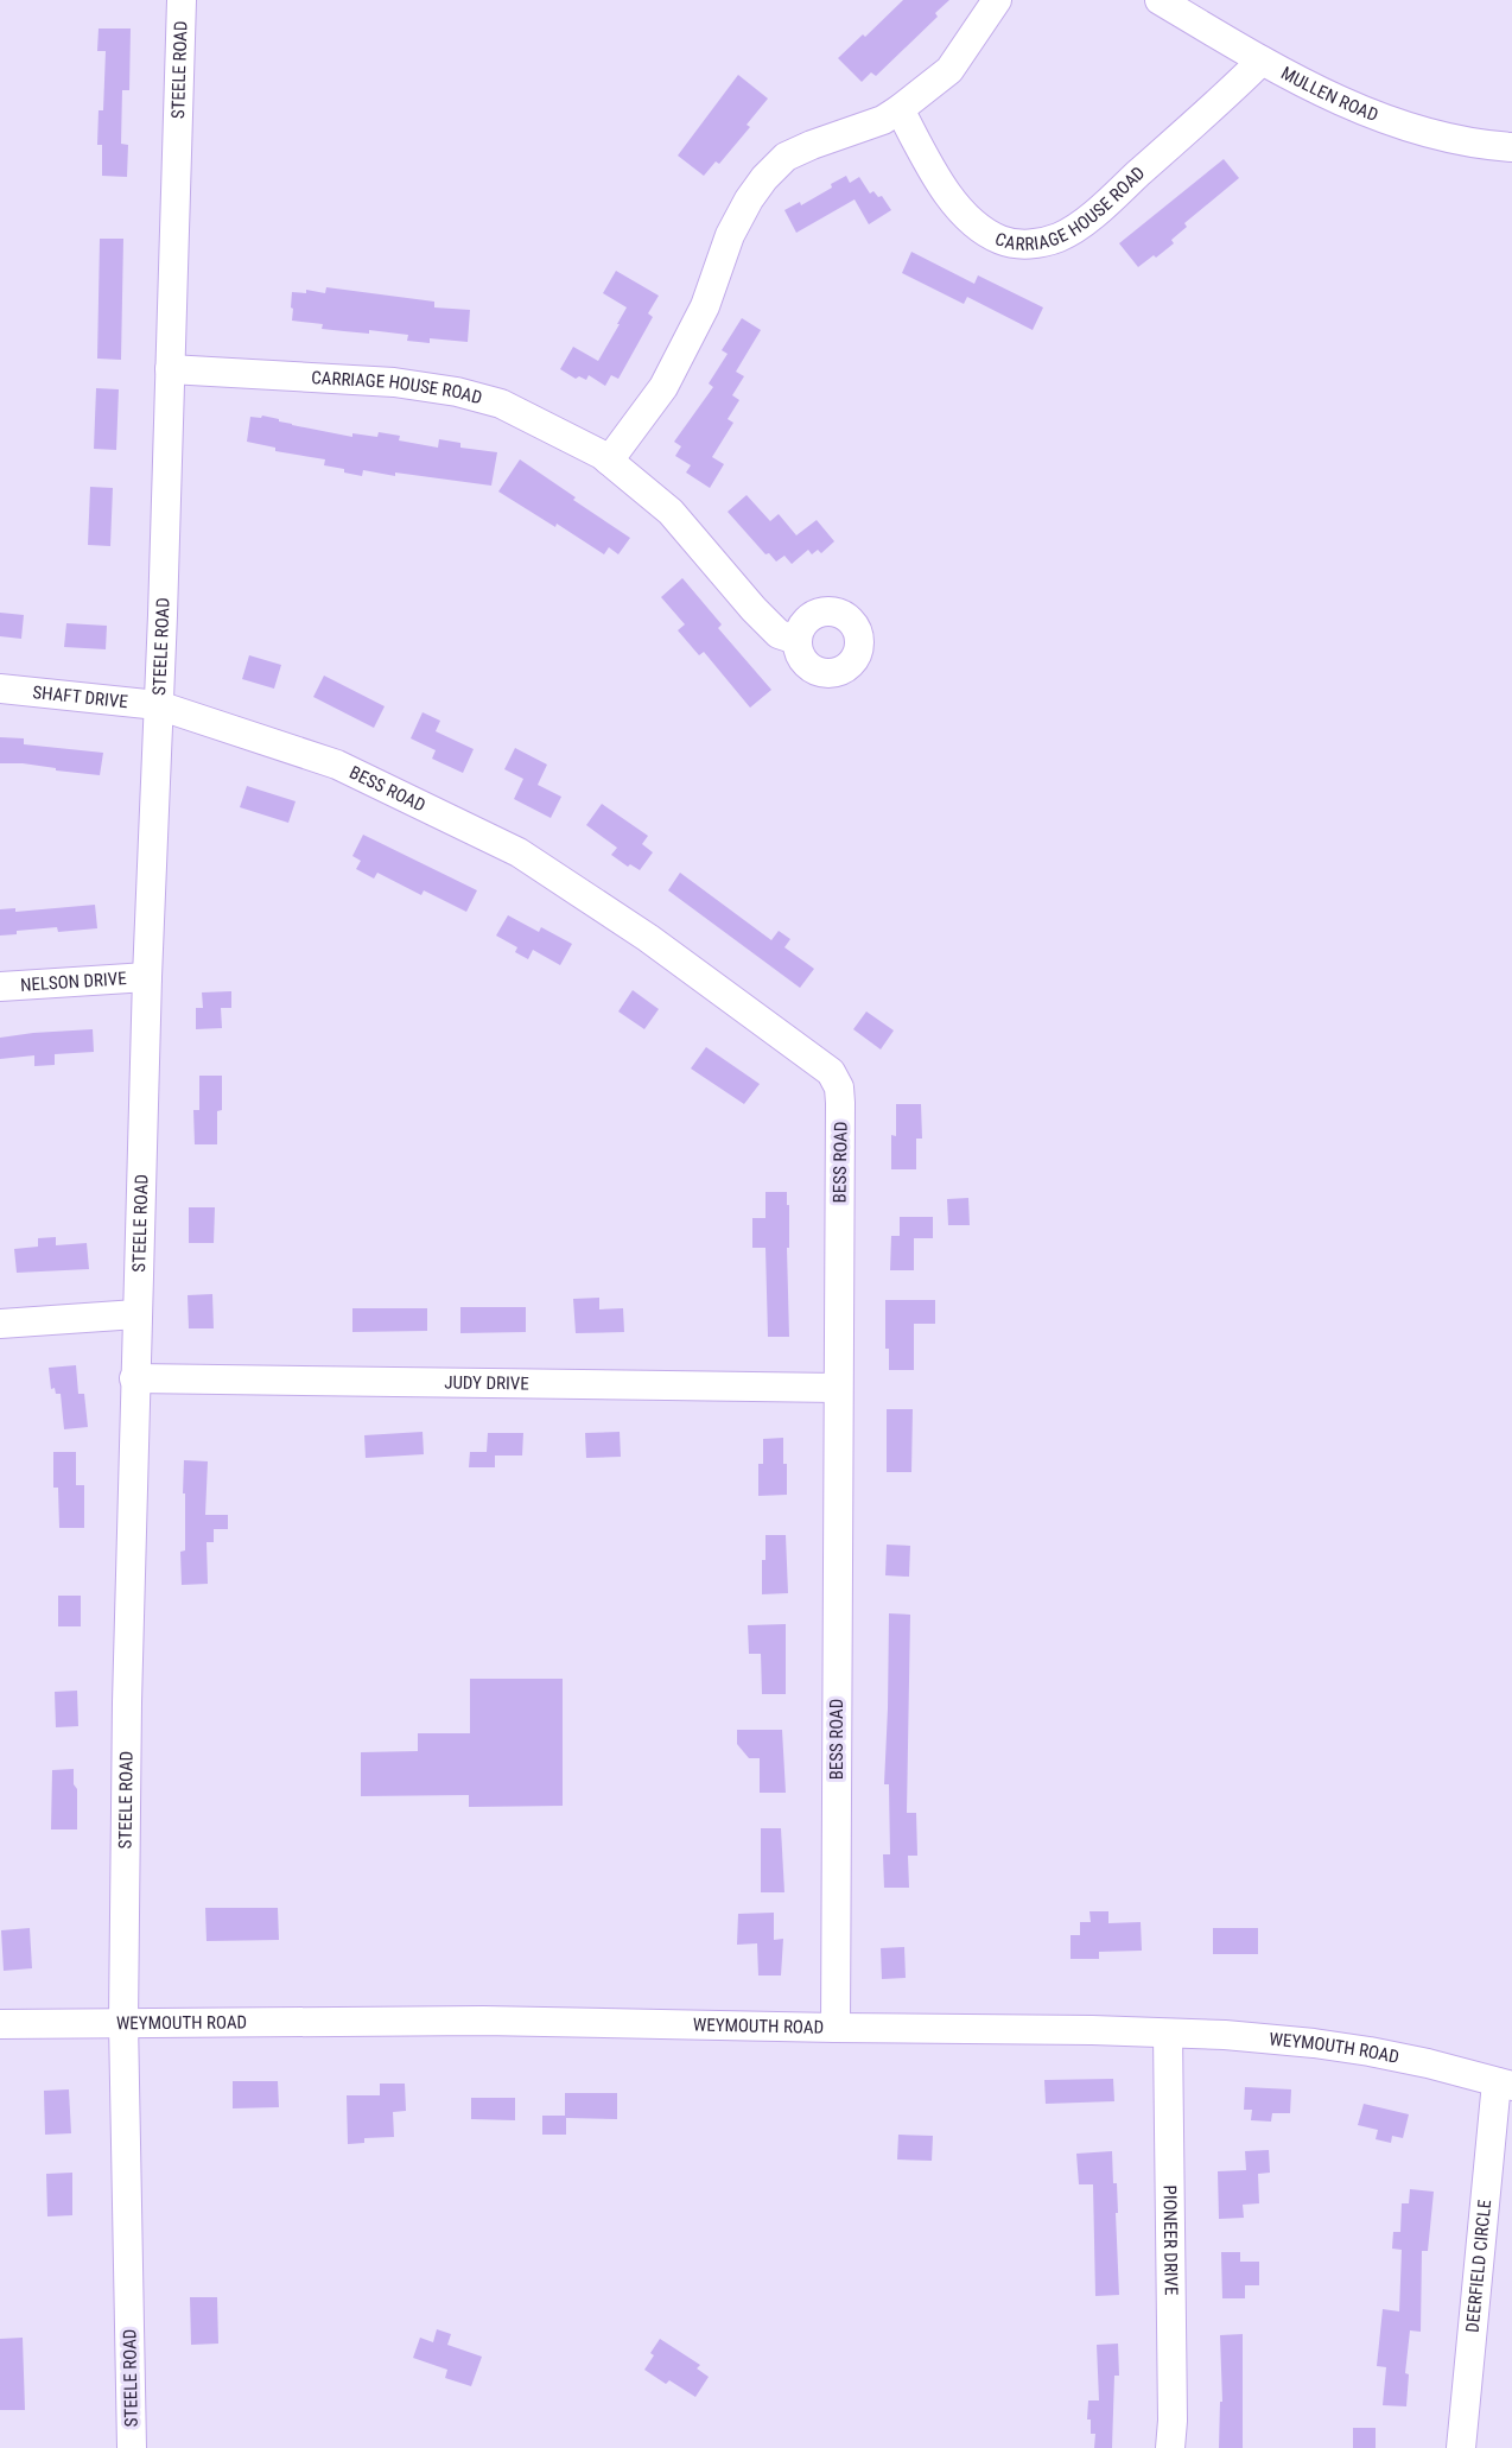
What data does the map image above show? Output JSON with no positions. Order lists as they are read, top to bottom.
{
  "streets": {
    "street": [
      "STEELE ROAD",
      "MULLEN ROAD",
      "CARRIAGE HOUSE ROAD",
      "SHAFT DRIVE",
      "BESS ROAD",
      "NELSON DRIVE",
      "JUDY DRIVE",
      "WEYMOUTH ROAD",
      "PIONEER DRIVE",
      "DEERFIELD CIRCLE"
    ]
  },
  "crossings": [
    ["STEELE ROAD", "CARRIAGE HOUSE ROAD"],
    ["STEELE ROAD", "SHAFT DRIVE"],
    ["STEELE ROAD", "BESS ROAD"],
    ["STEELE ROAD", "NELSON DRIVE"],
    ["STEELE ROAD", "JUDY DRIVE"],
    ["STEELE ROAD", "WEYMOUTH ROAD"],
    ["MULLEN ROAD", "CARRIAGE HOUSE ROAD"],
    ["SHAFT DRIVE", "BESS ROAD"],
    ["BESS ROAD", "JUDY DRIVE"],
    ["BESS ROAD", "WEYMOUTH ROAD"],
    ["WEYMOUTH ROAD", "PIONEER DRIVE"],
    ["WEYMOUTH ROAD", "DEERFIELD CIRCLE"]
  ]
}
